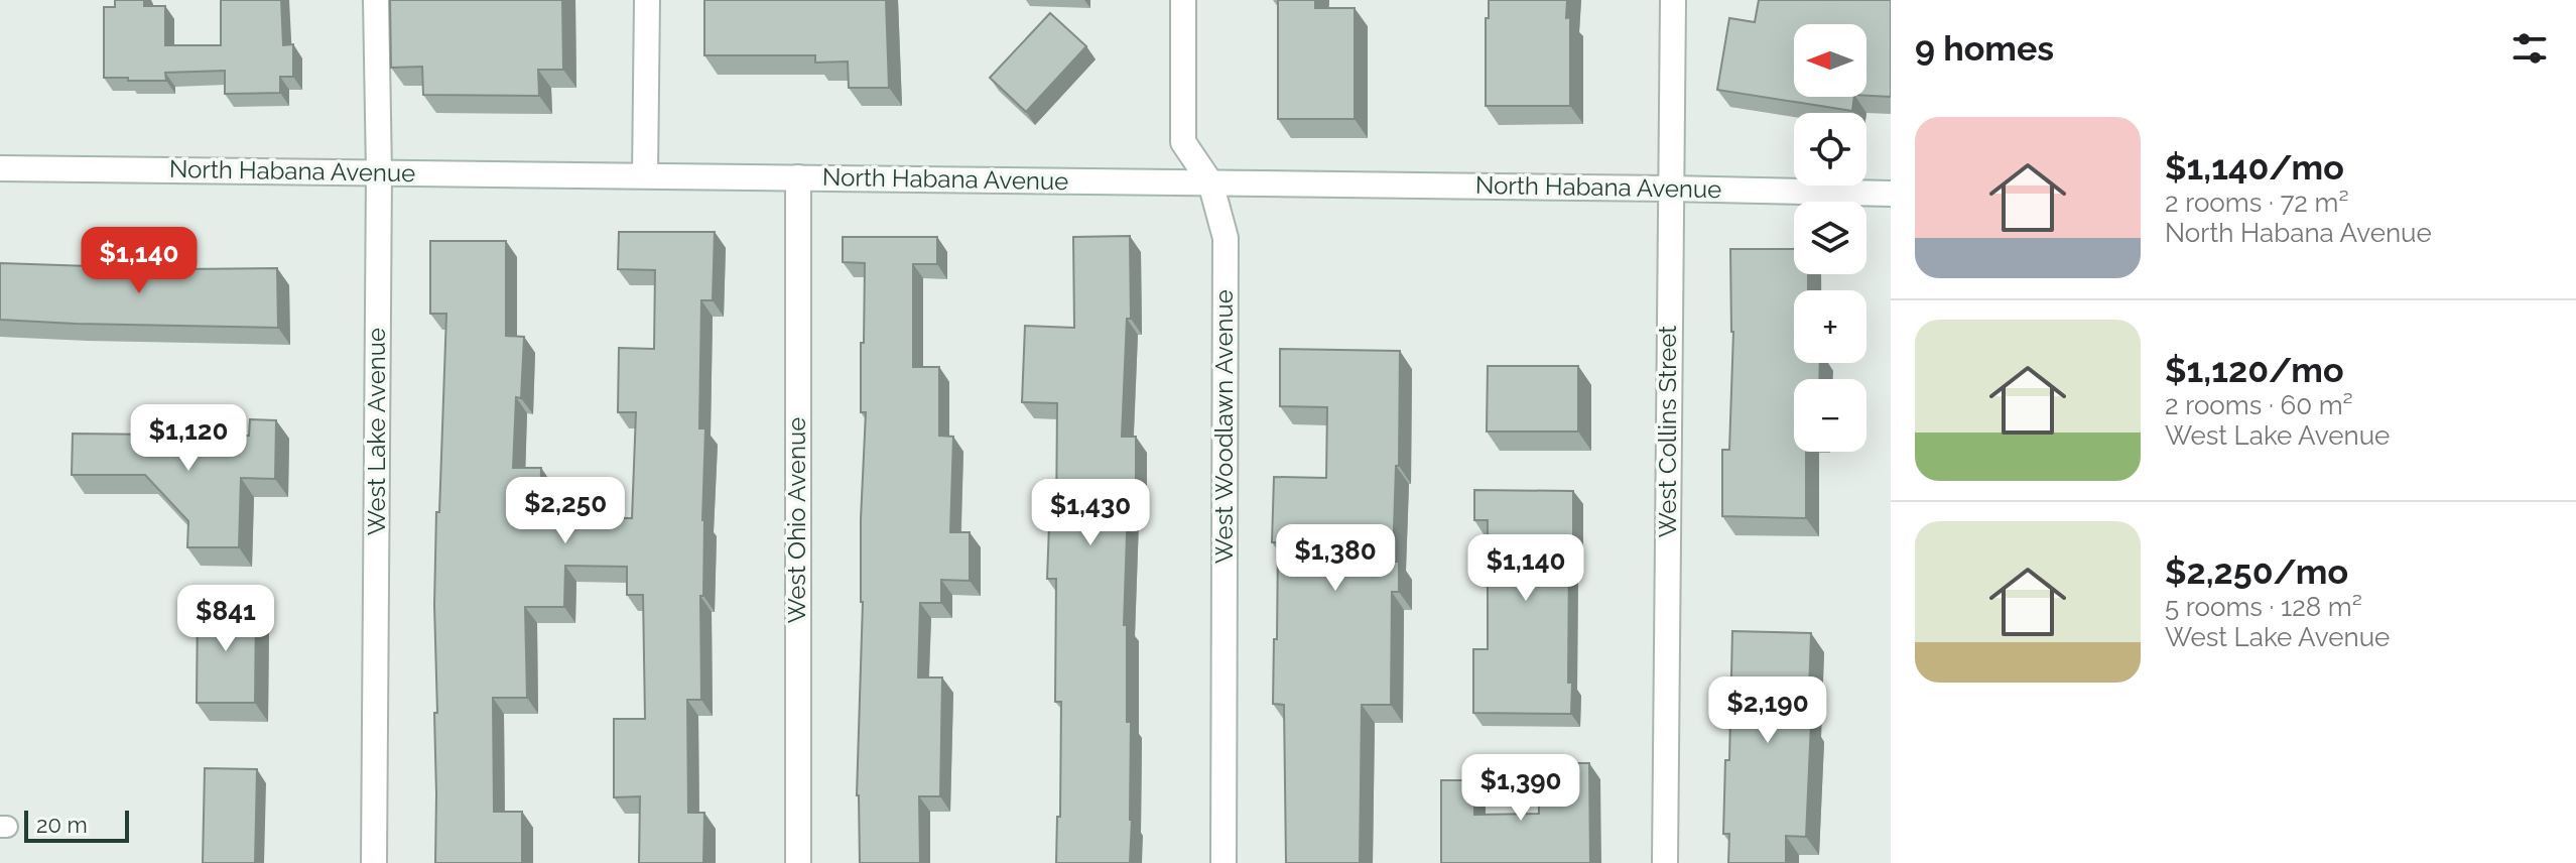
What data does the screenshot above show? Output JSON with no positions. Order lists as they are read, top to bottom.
{
  "streets": {
    "street": [
      "North Habana Avenue",
      "West Woodlawn Avenue",
      "West Lake Avenue",
      "West Collins Street",
      "West Ohio Avenue"
    ]
  },
  "crossings": [
    ["North Habana Avenue", "West Woodlawn Avenue"],
    ["North Habana Avenue", "West Lake Avenue"],
    ["North Habana Avenue", "West Collins Street"],
    ["North Habana Avenue", "West Ohio Avenue"]
  ],
  "scale_bar": "20 m",
  "north": "left",
  "page": {
    "heading": "9 homes",
    "map_buttons": ["+", "−"],
    "list": [
      {
        "name": "$1,140/mo",
        "note": "2 rooms · 72 m² · North Habana Avenue"
      },
      {
        "name": "$1,120/mo",
        "note": "2 rooms · 60 m² · West Lake Avenue"
      },
      {
        "name": "$2,250/mo",
        "note": "5 rooms · 128 m² · West Lake Avenue"
      }
    ],
    "price": [
      "$1,140",
      "$1,120",
      "$2,250",
      "$1,430",
      "$1,380",
      "$1,140",
      "$841",
      "$2,190",
      "$1,390"
    ],
    "scale": "20 m"
  }
}
